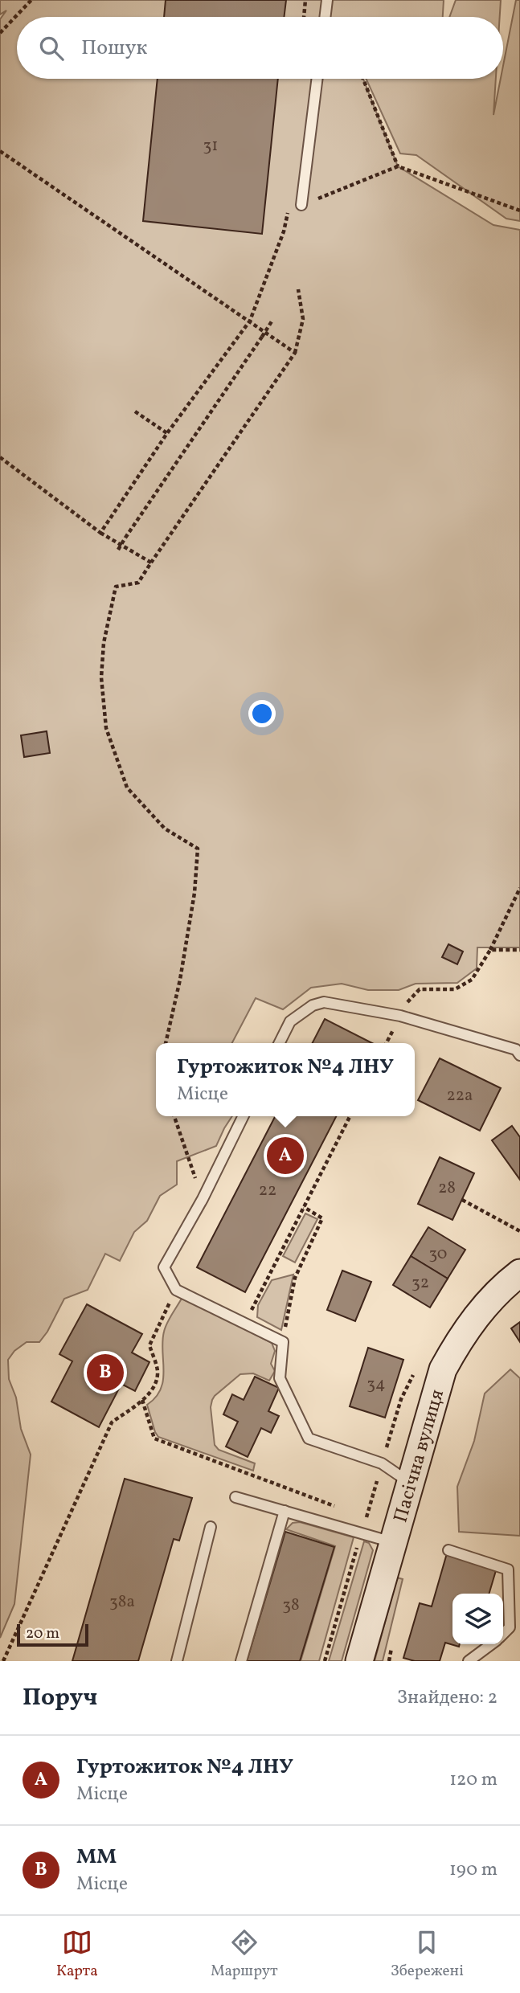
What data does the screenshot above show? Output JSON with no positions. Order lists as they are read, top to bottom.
{
  "streets": {
    "main road": ["Пасічна вулиця"]
  },
  "house_numbers": [
    "31",
    "22а",
    "28",
    "22",
    "30",
    "32",
    "34",
    "38а",
    "38"
  ],
  "scale_bar": "20 m",
  "page": {
    "search": "Пошук",
    "popup": ["Гуртожиток №4 ЛНУ", "Місце"],
    "pins": ["A", "B"],
    "scale": "20 m",
    "heading": ["Поруч", "Знайдено: 2"],
    "list": [
      {
        "mark": "A",
        "name": "Гуртожиток №4 ЛНУ",
        "note": "Місце",
        "value": "120 m"
      },
      {
        "mark": "B",
        "name": "MM",
        "note": "Місце",
        "value": "190 m"
      }
    ],
    "nav": ["Карта", "Маршрут", "Збережені"]
  }
}
